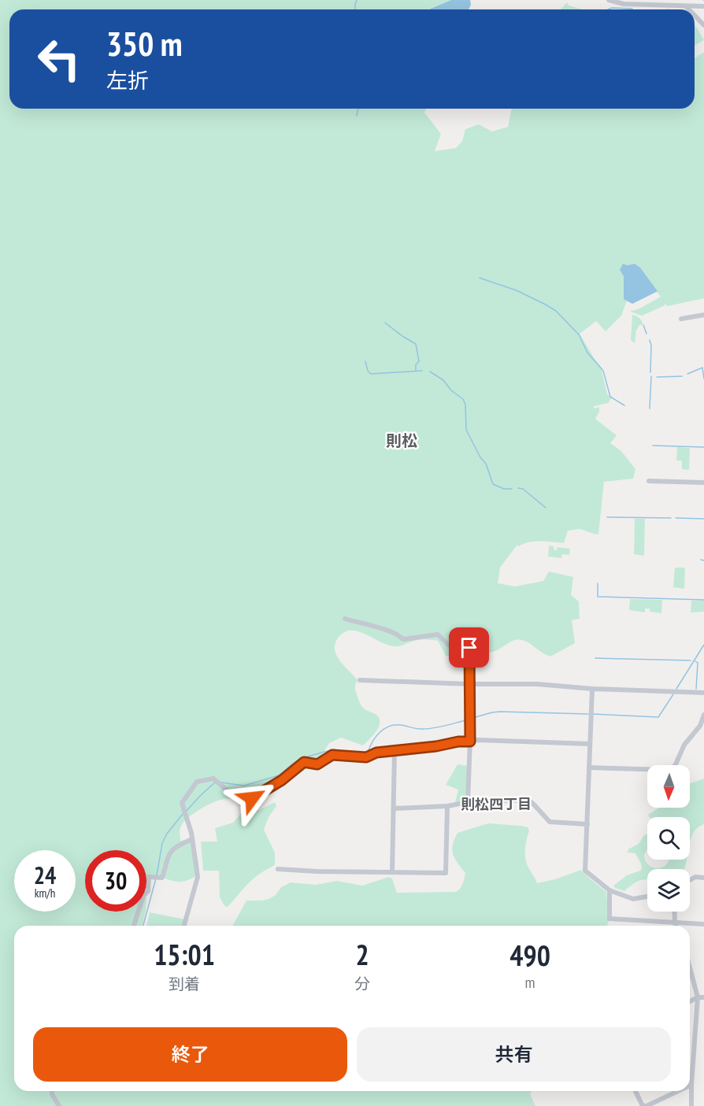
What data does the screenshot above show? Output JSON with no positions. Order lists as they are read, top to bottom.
{
  "districts": ["則松", "則松四丁目"],
  "north": "bottom",
  "page": {
    "turn": ["350 m", "左折"],
    "speed": "24 km/h",
    "limit": "30",
    "eta": [
      "15:01",
      "到着",
      "2",
      "分",
      "490",
      "m"
    ],
    "buttons": ["終了", "共有"]
  }
}
